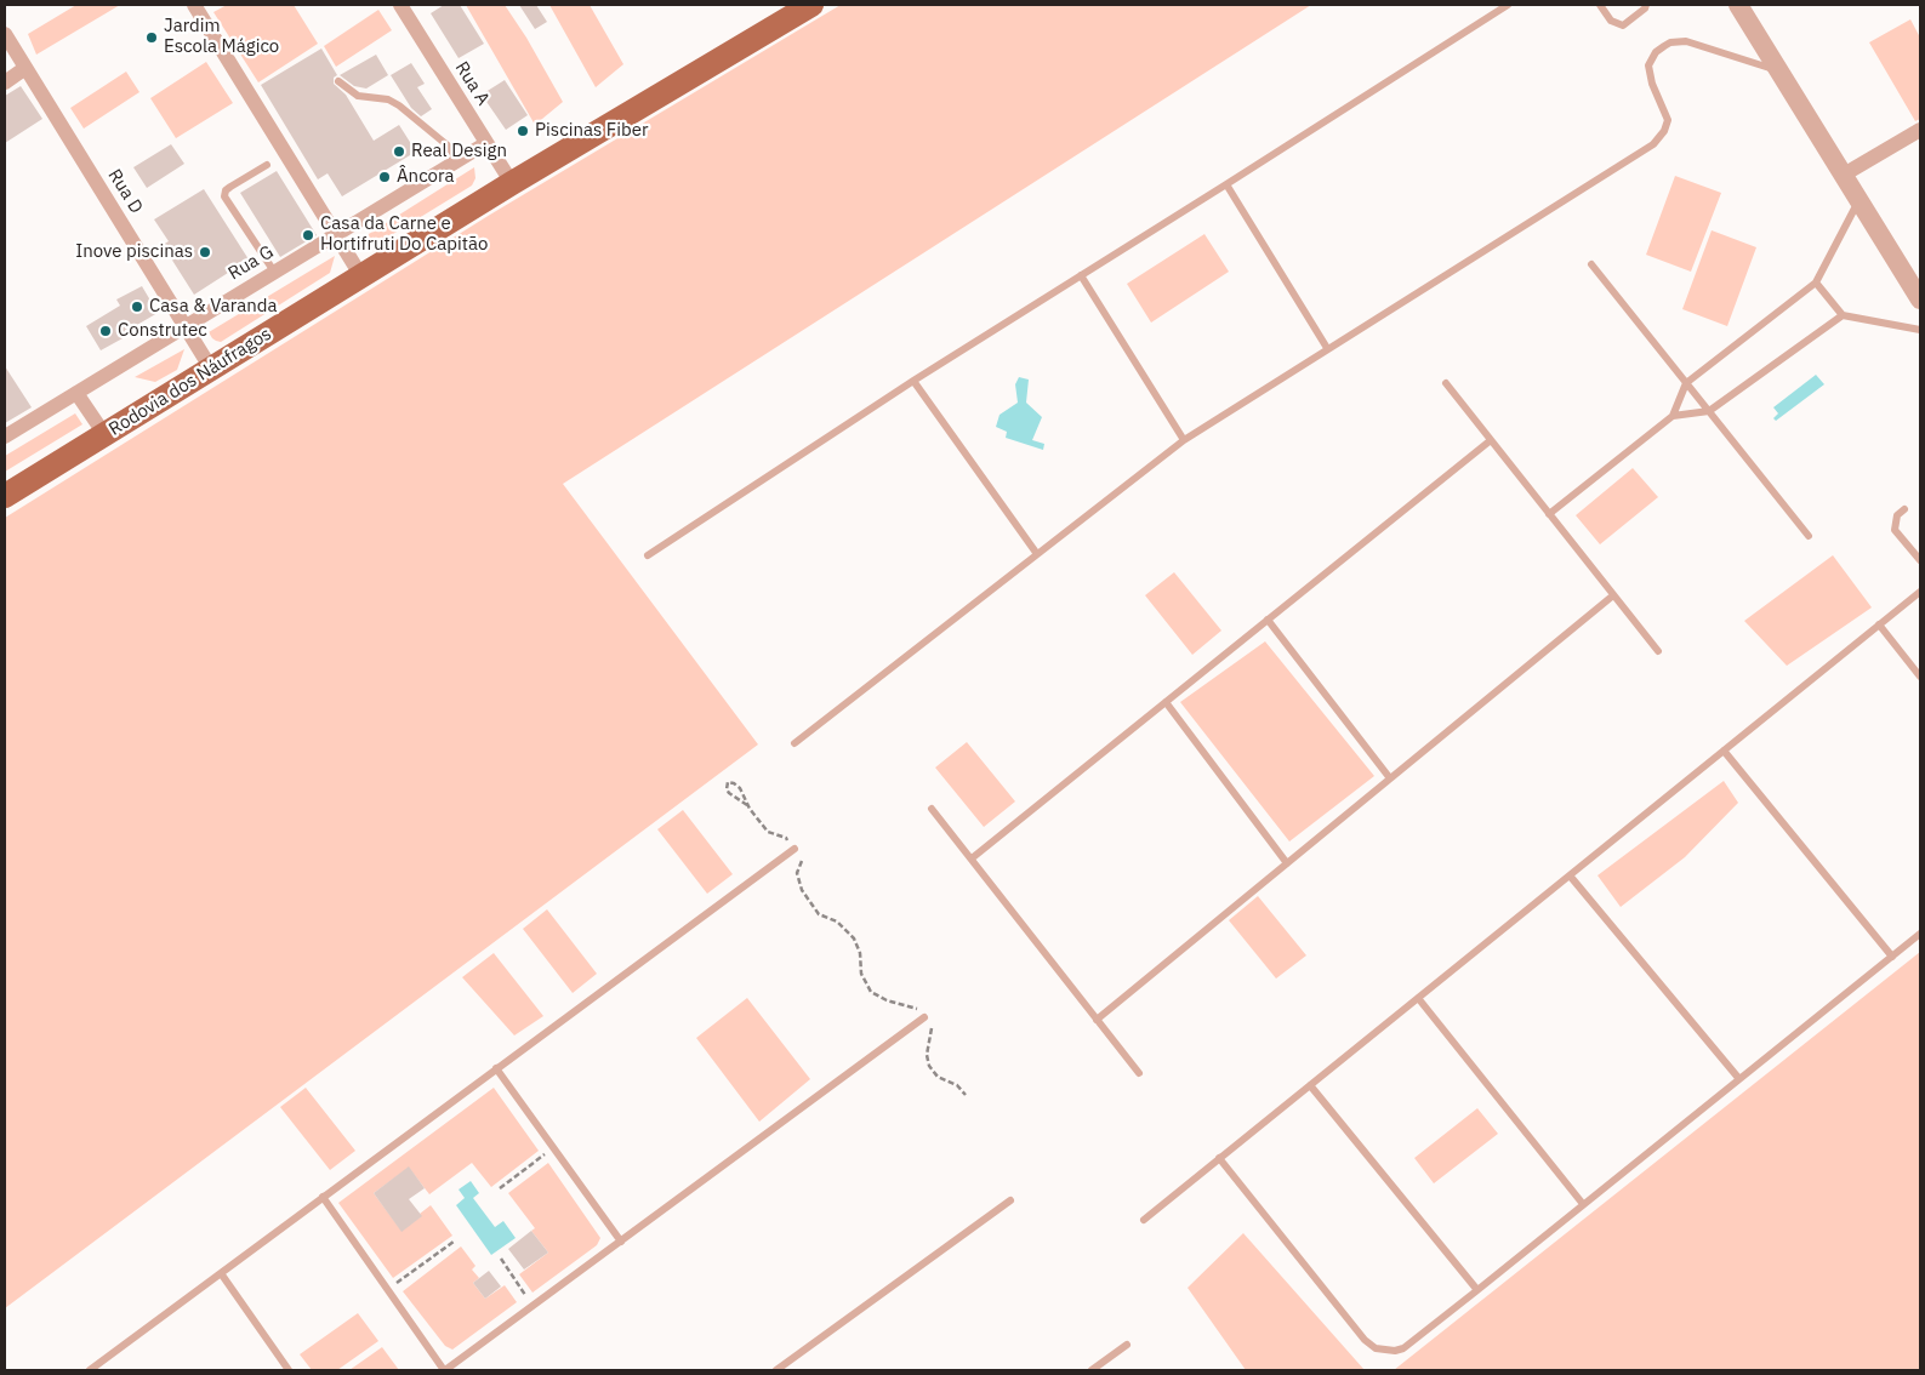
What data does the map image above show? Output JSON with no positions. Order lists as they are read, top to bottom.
{
  "streets": {
    "main road": ["Rodovia dos Náufragos"],
    "street": ["Rua A", "Rua D", "Rua G"]
  },
  "crossings": [
    ["Rua A", "Rua G"],
    ["Rua A", "Rodovia dos Náufragos"],
    ["Rua D", "Rua G"],
    ["Rua D", "Rodovia dos Náufragos"]
  ],
  "places": [
    "Jardim Escola Mágico",
    "Piscinas Fiber",
    "Real Design",
    "Âncora",
    "Casa da Carne e Hortifruti Do Capitão",
    "Inove piscinas",
    "Casa & Varanda",
    "Construtec"
  ]
}
